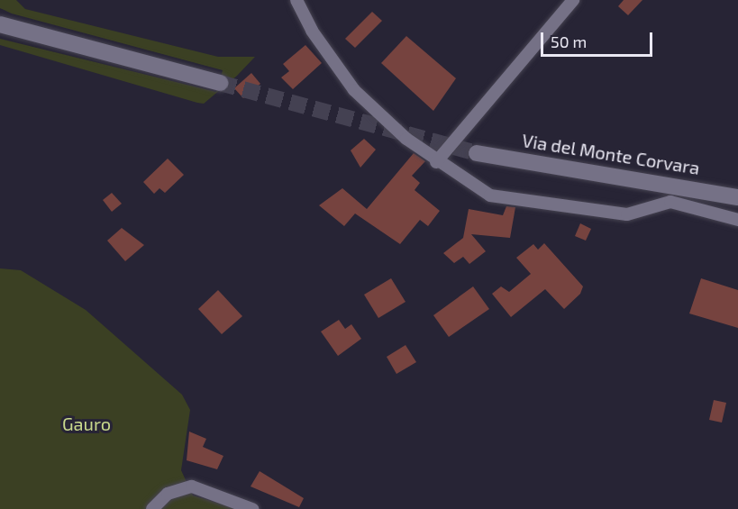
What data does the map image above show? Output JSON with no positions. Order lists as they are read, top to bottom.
{
  "streets": {
    "main road": ["Via del Monte Corvara"]
  },
  "parks": ["Gauro"],
  "scale_bar": "50 m"
}
